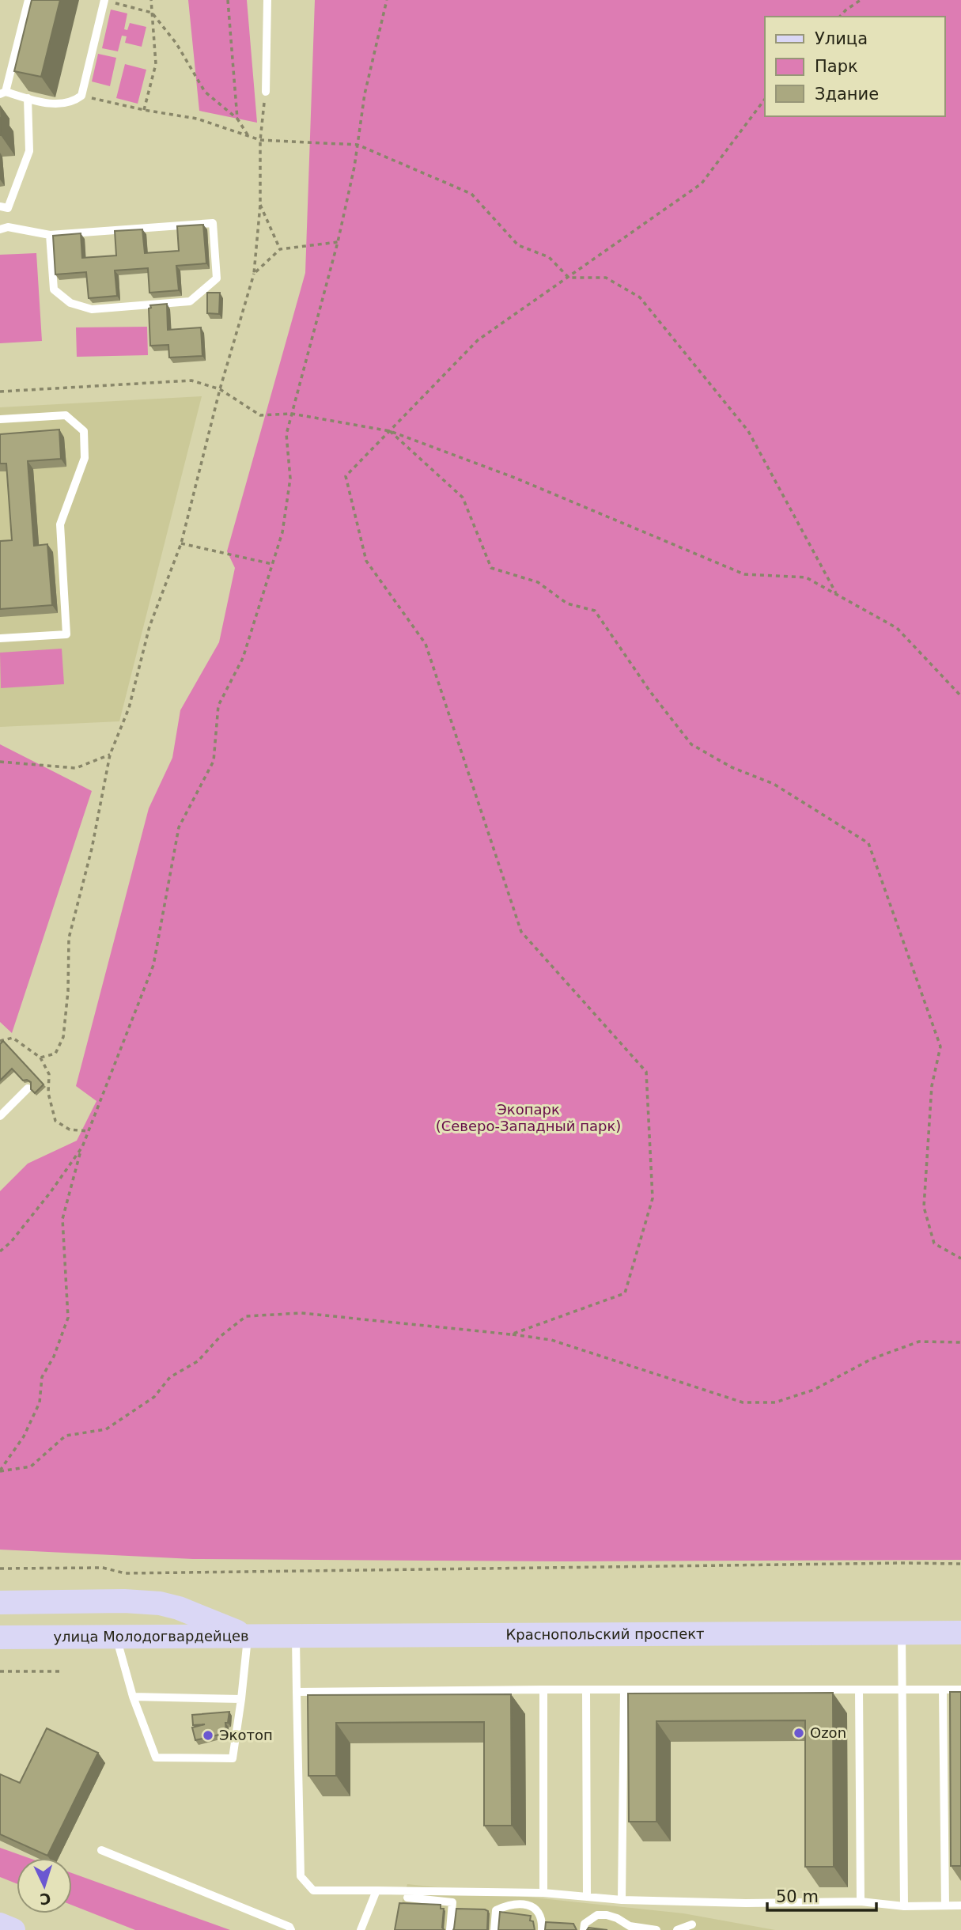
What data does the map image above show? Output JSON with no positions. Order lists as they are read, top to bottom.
{
  "streets": {
    "street": ["Краснопольский проспект", "улица Молодогвардейцев"]
  },
  "crossings": [
    ["Краснопольский проспект", "улица Молодогвардейцев"]
  ],
  "parks": ["Экопарк (Северо-Западный парк)"],
  "places": ["Ozon", "Экотоп"],
  "legend": ["Улица", "Парк", "Здание"],
  "scale_bar": "50 m",
  "north": "bottom"
}
